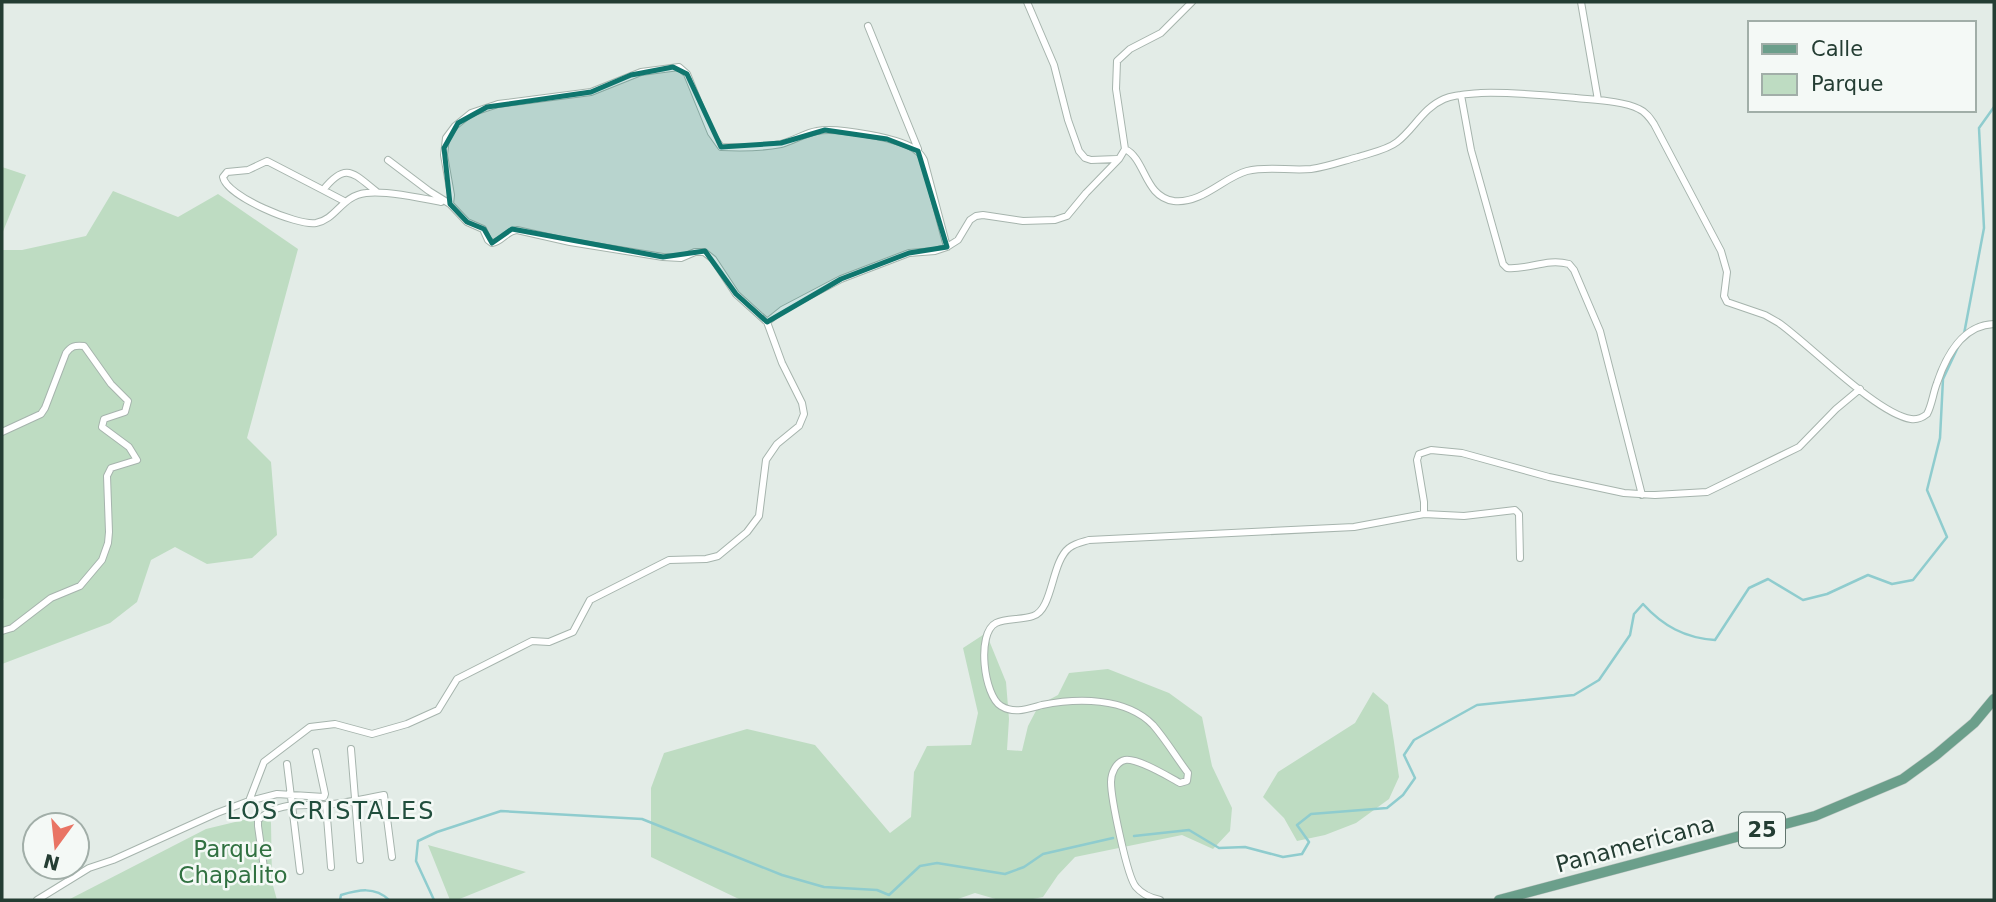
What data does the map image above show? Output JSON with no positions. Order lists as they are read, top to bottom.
{
  "streets": {
    "main road": ["25", "Panamericana"]
  },
  "districts": ["LOS CRISTALES"],
  "parks": ["Parque Chapalito"],
  "legend": ["Calle", "Parque"],
  "north": "bottom"
}
